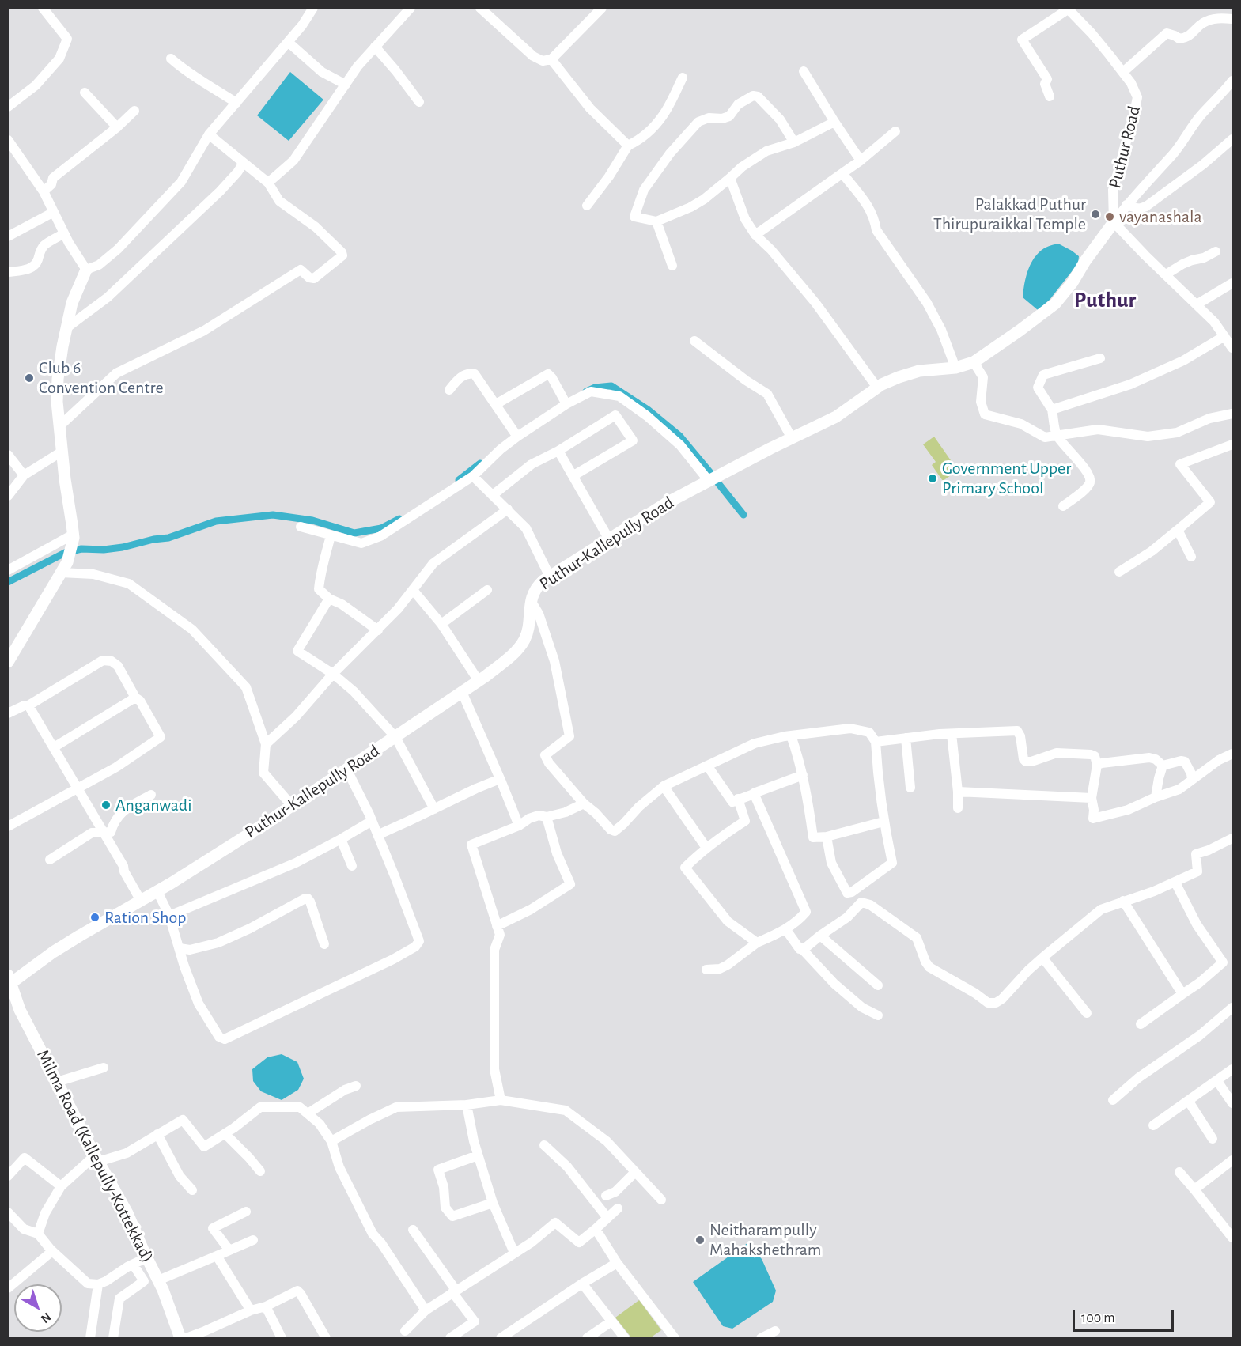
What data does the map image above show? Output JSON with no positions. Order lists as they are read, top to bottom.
{
  "streets": {
    "main road": ["Puthur-Kallepully Road", "Milma Road (Kallepully-Kottekkad)"],
    "street": ["Puthur Road"]
  },
  "crossings": [
    ["Puthur Road", "Puthur-Kallepully Road"],
    ["Puthur-Kallepully Road", "Milma Road (Kallepully-Kottekkad)"]
  ],
  "districts": ["Puthur"],
  "places": [
    "Palakkad Puthur Thirupuraikkal Temple",
    "vayanashala",
    "Club 6 Convention Centre",
    "Government Upper Primary School",
    "Anganwadi",
    "Ration Shop",
    "Neitharampully Mahakshethram"
  ],
  "scale_bar": "100 m",
  "north": "bottom right"
}
